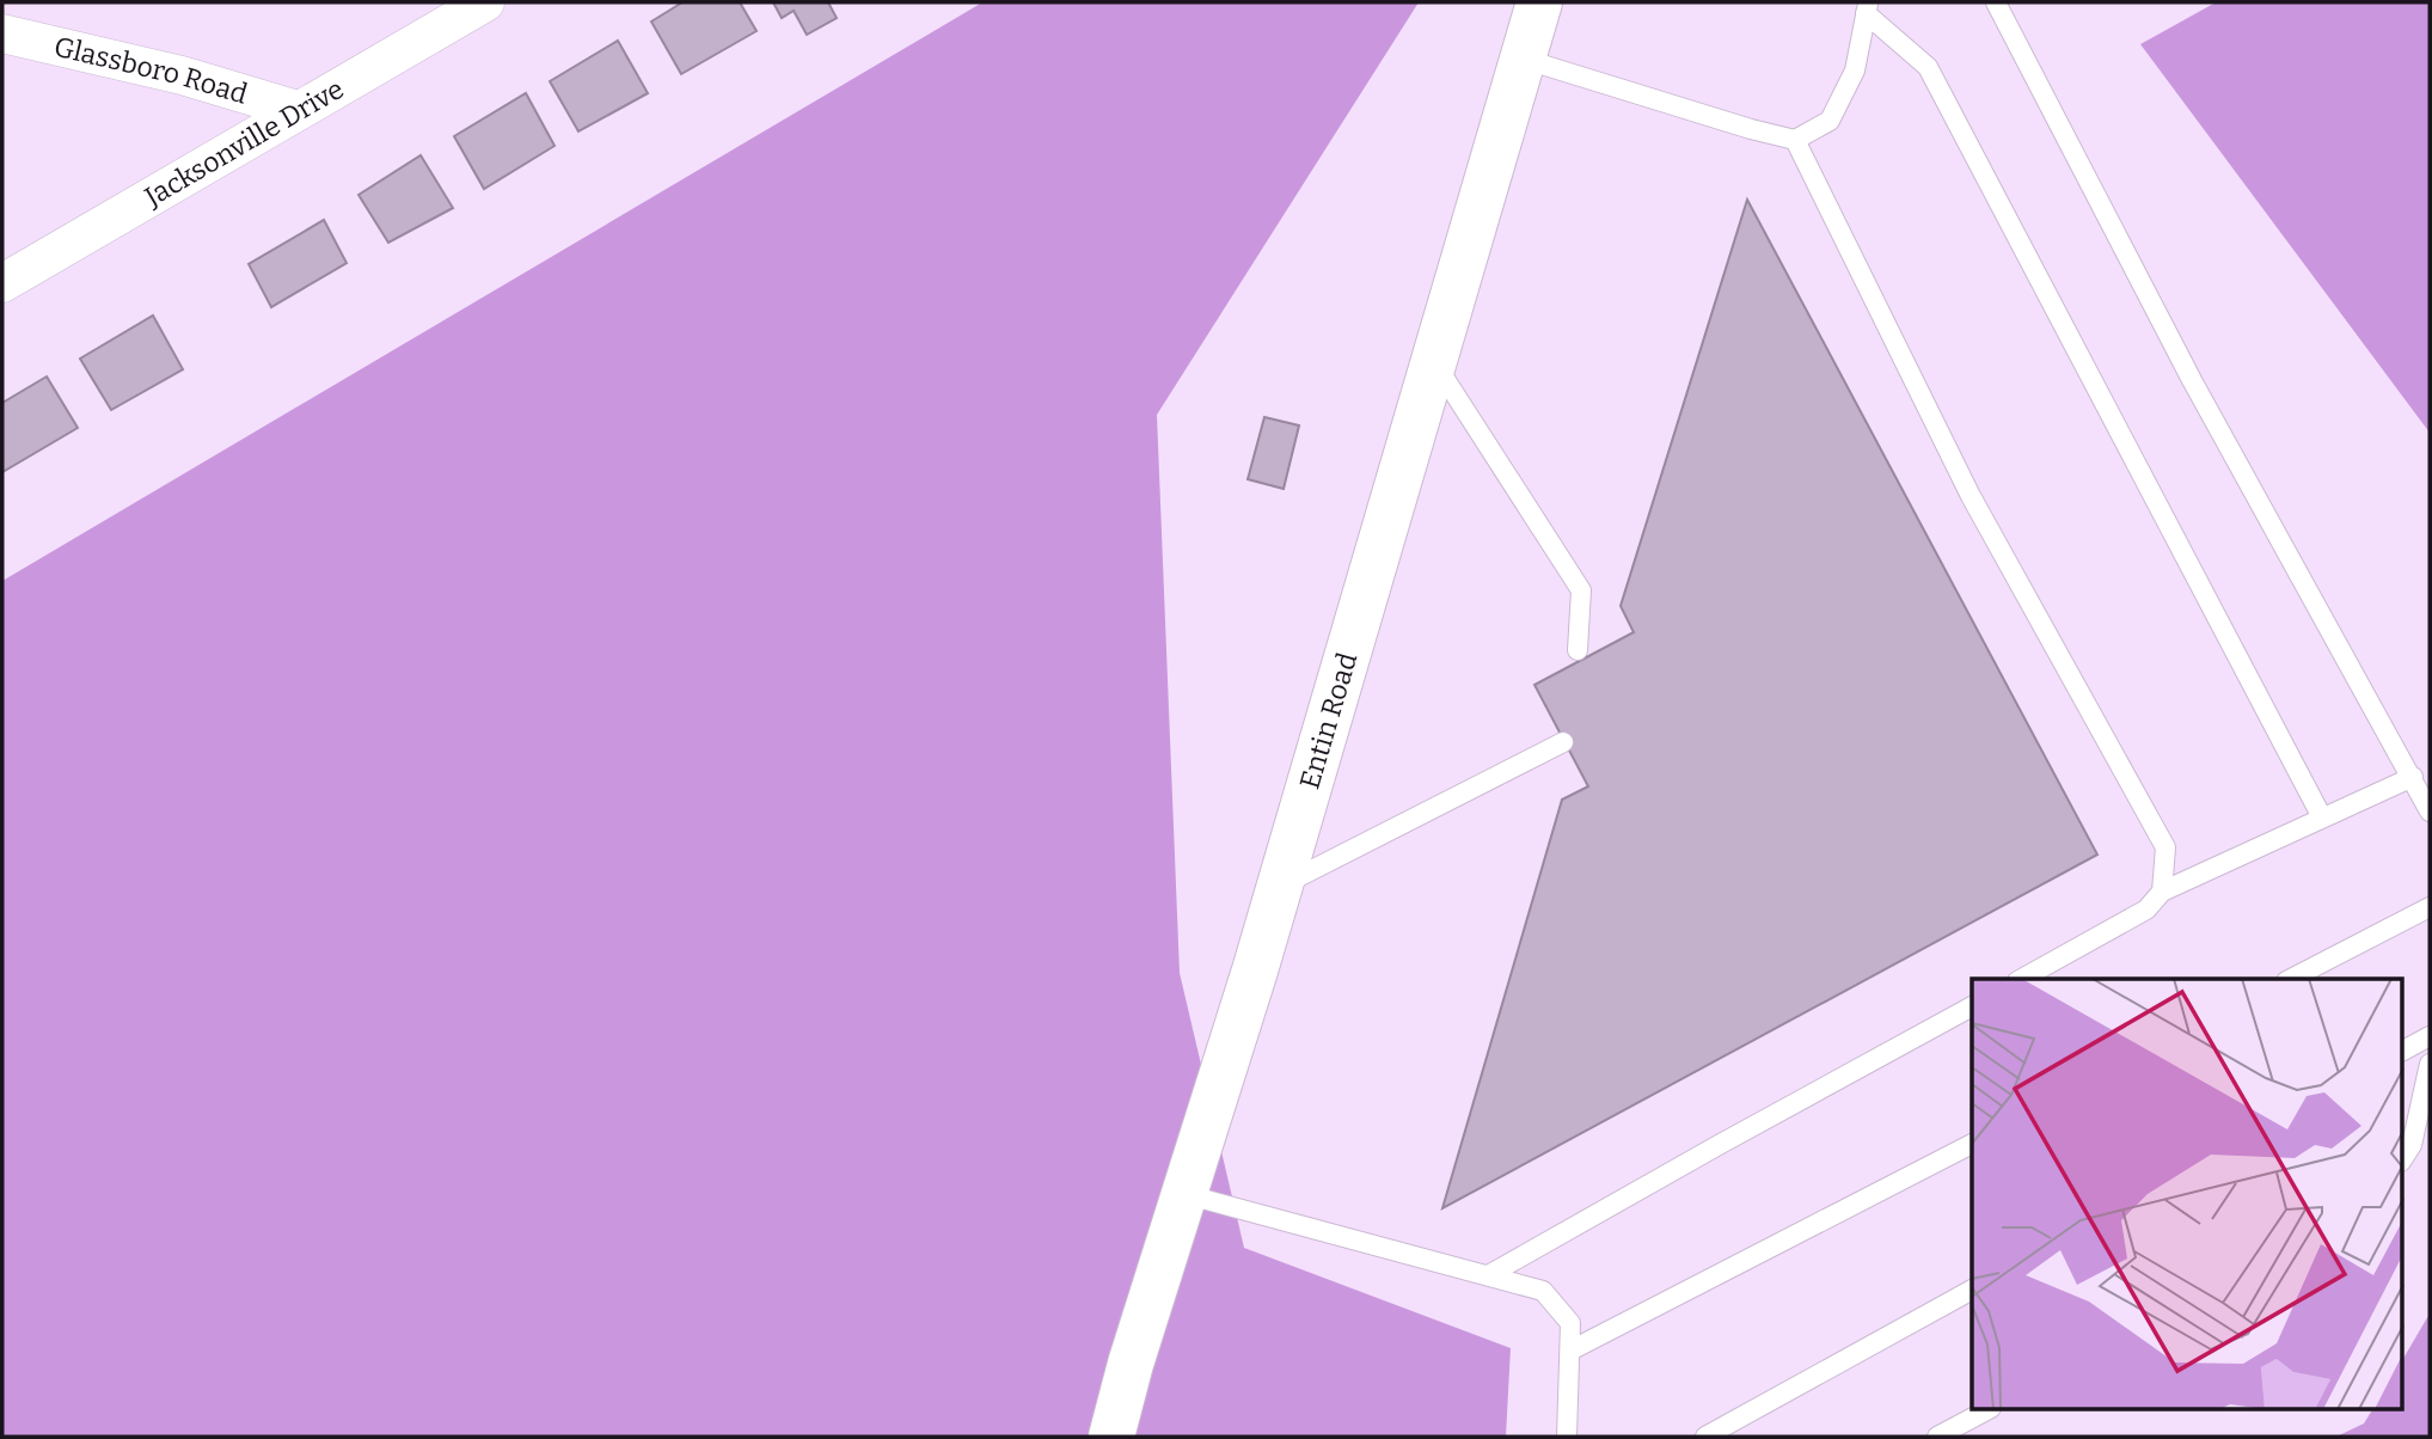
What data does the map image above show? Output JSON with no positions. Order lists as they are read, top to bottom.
{
  "streets": {
    "street": ["Glassboro Road", "Jacksonville Drive", "Entin Road"]
  },
  "crossings": [
    ["Glassboro Road", "Jacksonville Drive"]
  ]
}
